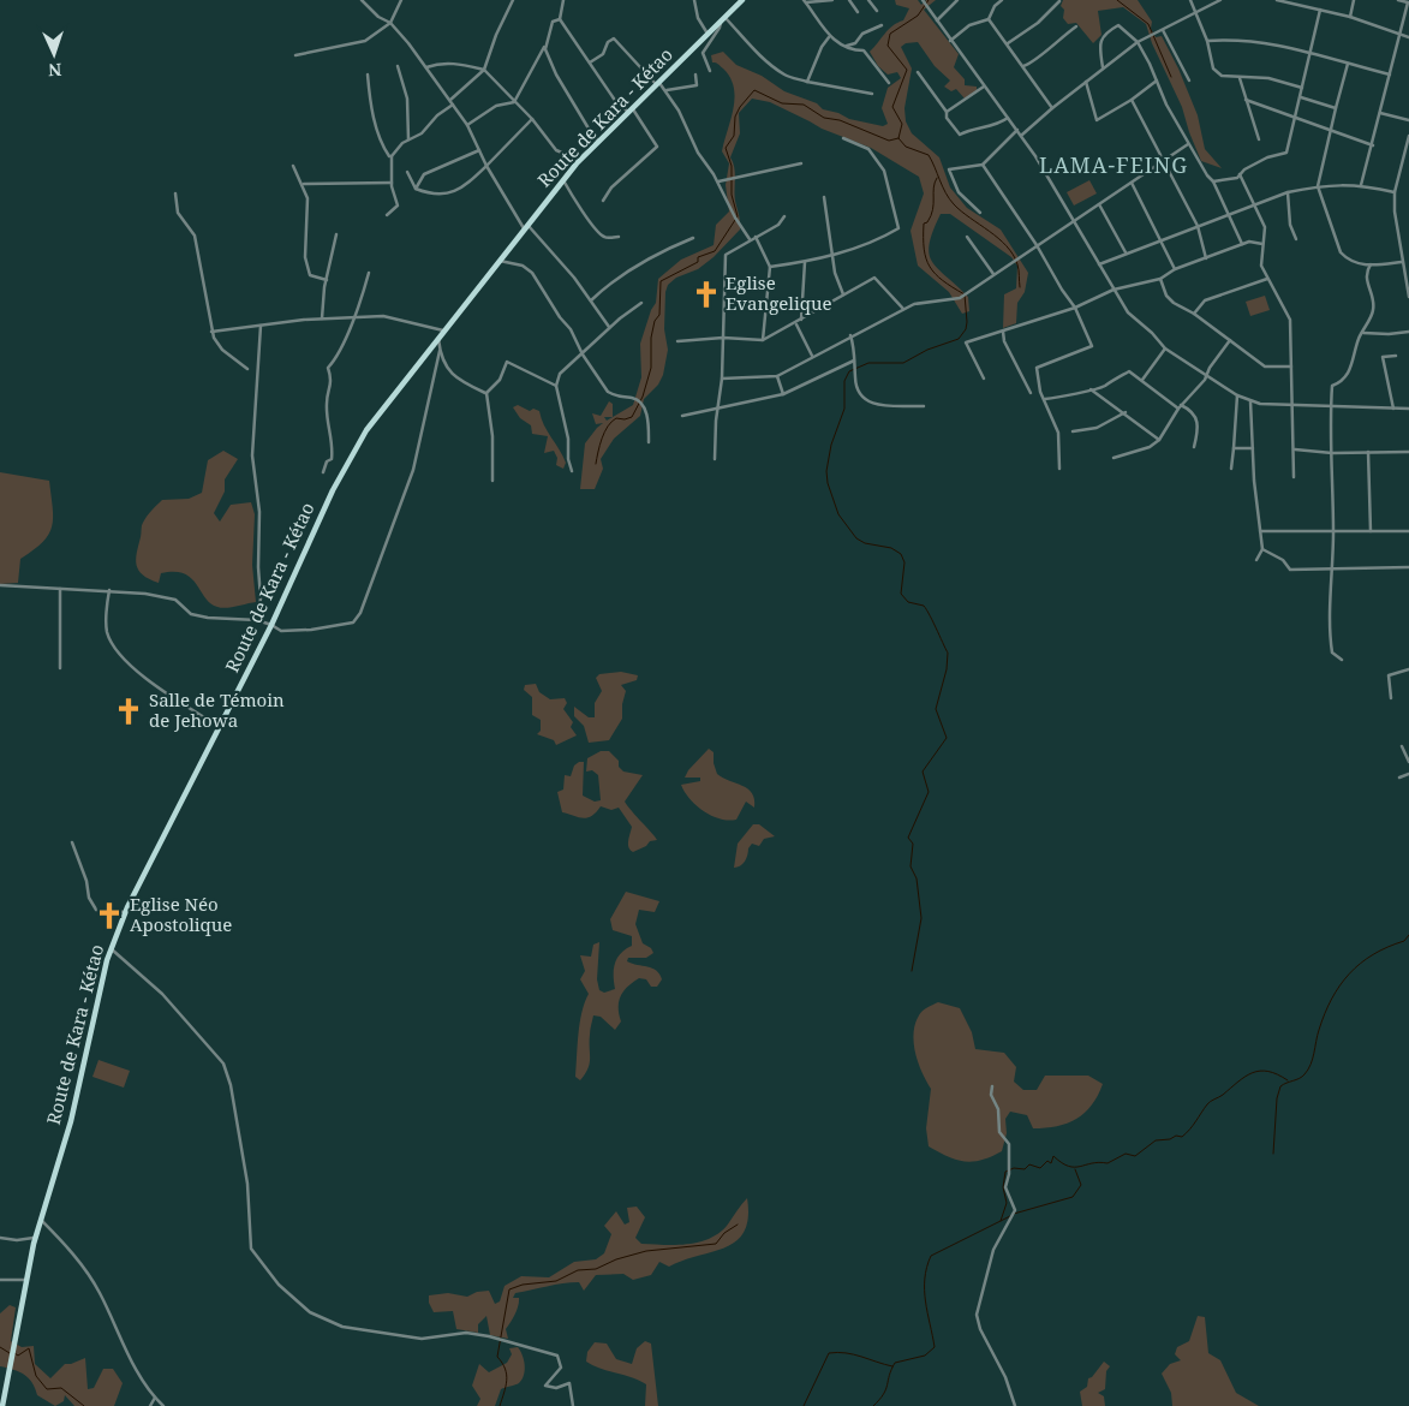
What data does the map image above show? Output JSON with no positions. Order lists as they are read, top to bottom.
{
  "streets": {
    "main road": ["Route de Kara - Kétao"]
  },
  "districts": ["LAMA-FEING"],
  "places": {
    "church": ["Eglise Evangelique", "Salle de Témoin de Jehowa", "Eglise Néo Apostolique"]
  },
  "north": "bottom"
}
